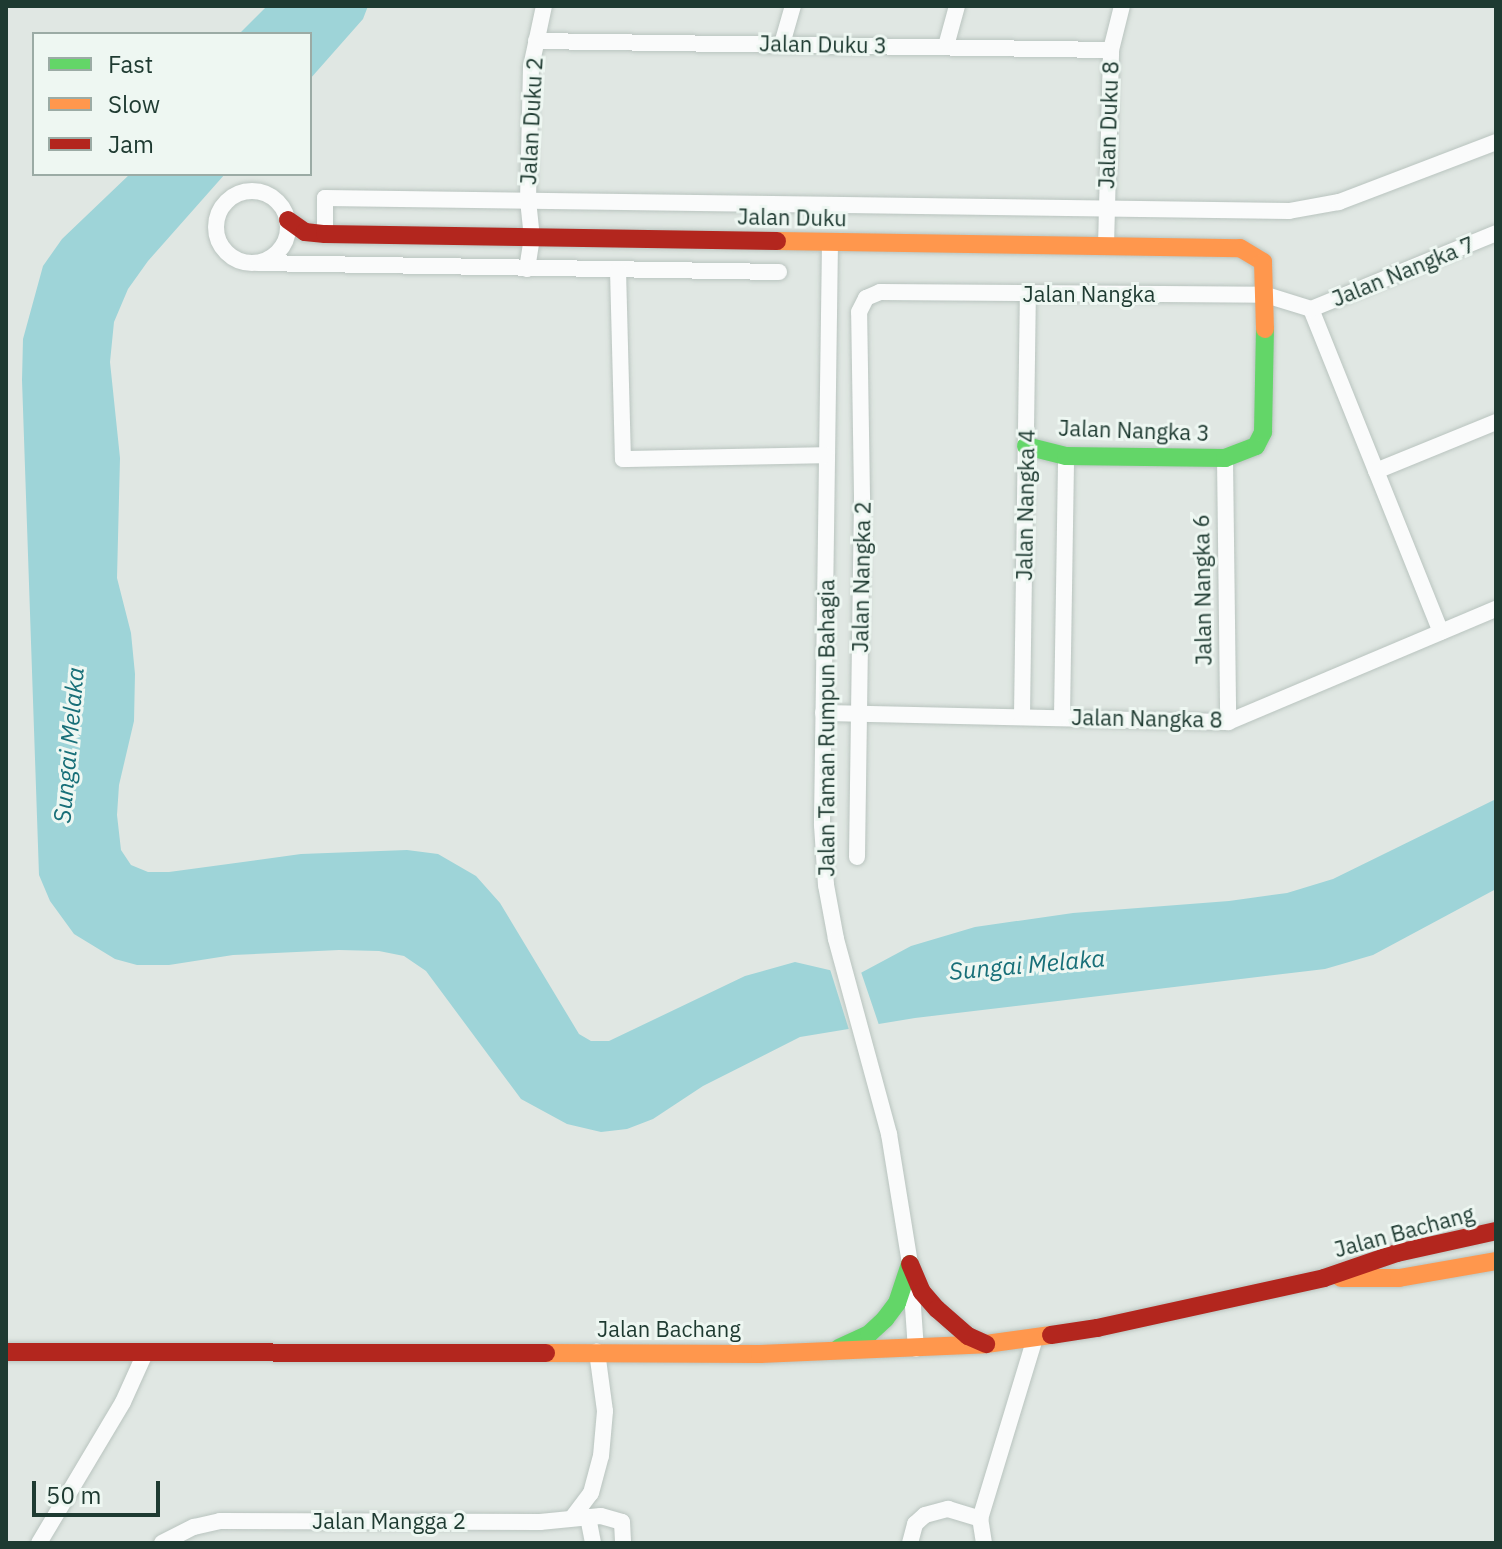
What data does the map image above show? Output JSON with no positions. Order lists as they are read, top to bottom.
{
  "streets": {
    "street": [
      "Jalan Duku 3",
      "Jalan Duku 2",
      "Jalan Duku 8",
      "Jalan Duku",
      "Jalan Nangka 7",
      "Jalan Nangka",
      "Jalan Nangka 3",
      "Jalan Nangka 4",
      "Jalan Nangka 2",
      "Jalan Nangka 6",
      "Jalan Nangka 8",
      "Jalan Taman Rumpun Bahagia",
      "Jalan Bachang",
      "Jalan Mangga 2"
    ]
  },
  "crossings": [
    ["Jalan Duku 3", "Jalan Duku 2"],
    ["Jalan Duku 3", "Jalan Duku 8"],
    ["Jalan Duku 2", "Jalan Duku"],
    ["Jalan Duku 8", "Jalan Duku"],
    ["Jalan Duku", "Jalan Nangka"],
    ["Jalan Duku", "Jalan Taman Rumpun Bahagia"],
    ["Jalan Nangka 7", "Jalan Nangka"],
    ["Jalan Nangka", "Jalan Nangka 4"],
    ["Jalan Nangka", "Jalan Nangka 2"],
    ["Jalan Nangka 3", "Jalan Nangka 4"],
    ["Jalan Nangka 3", "Jalan Nangka 6"],
    ["Jalan Nangka 4", "Jalan Nangka 8"],
    ["Jalan Nangka 2", "Jalan Nangka 8"],
    ["Jalan Nangka 6", "Jalan Nangka 8"],
    ["Jalan Nangka 8", "Jalan Taman Rumpun Bahagia"],
    ["Jalan Taman Rumpun Bahagia", "Jalan Bachang"]
  ],
  "water": ["Sungai Melaka"],
  "legend": ["Fast", "Slow", "Jam"],
  "scale_bar": "50 m"
}
